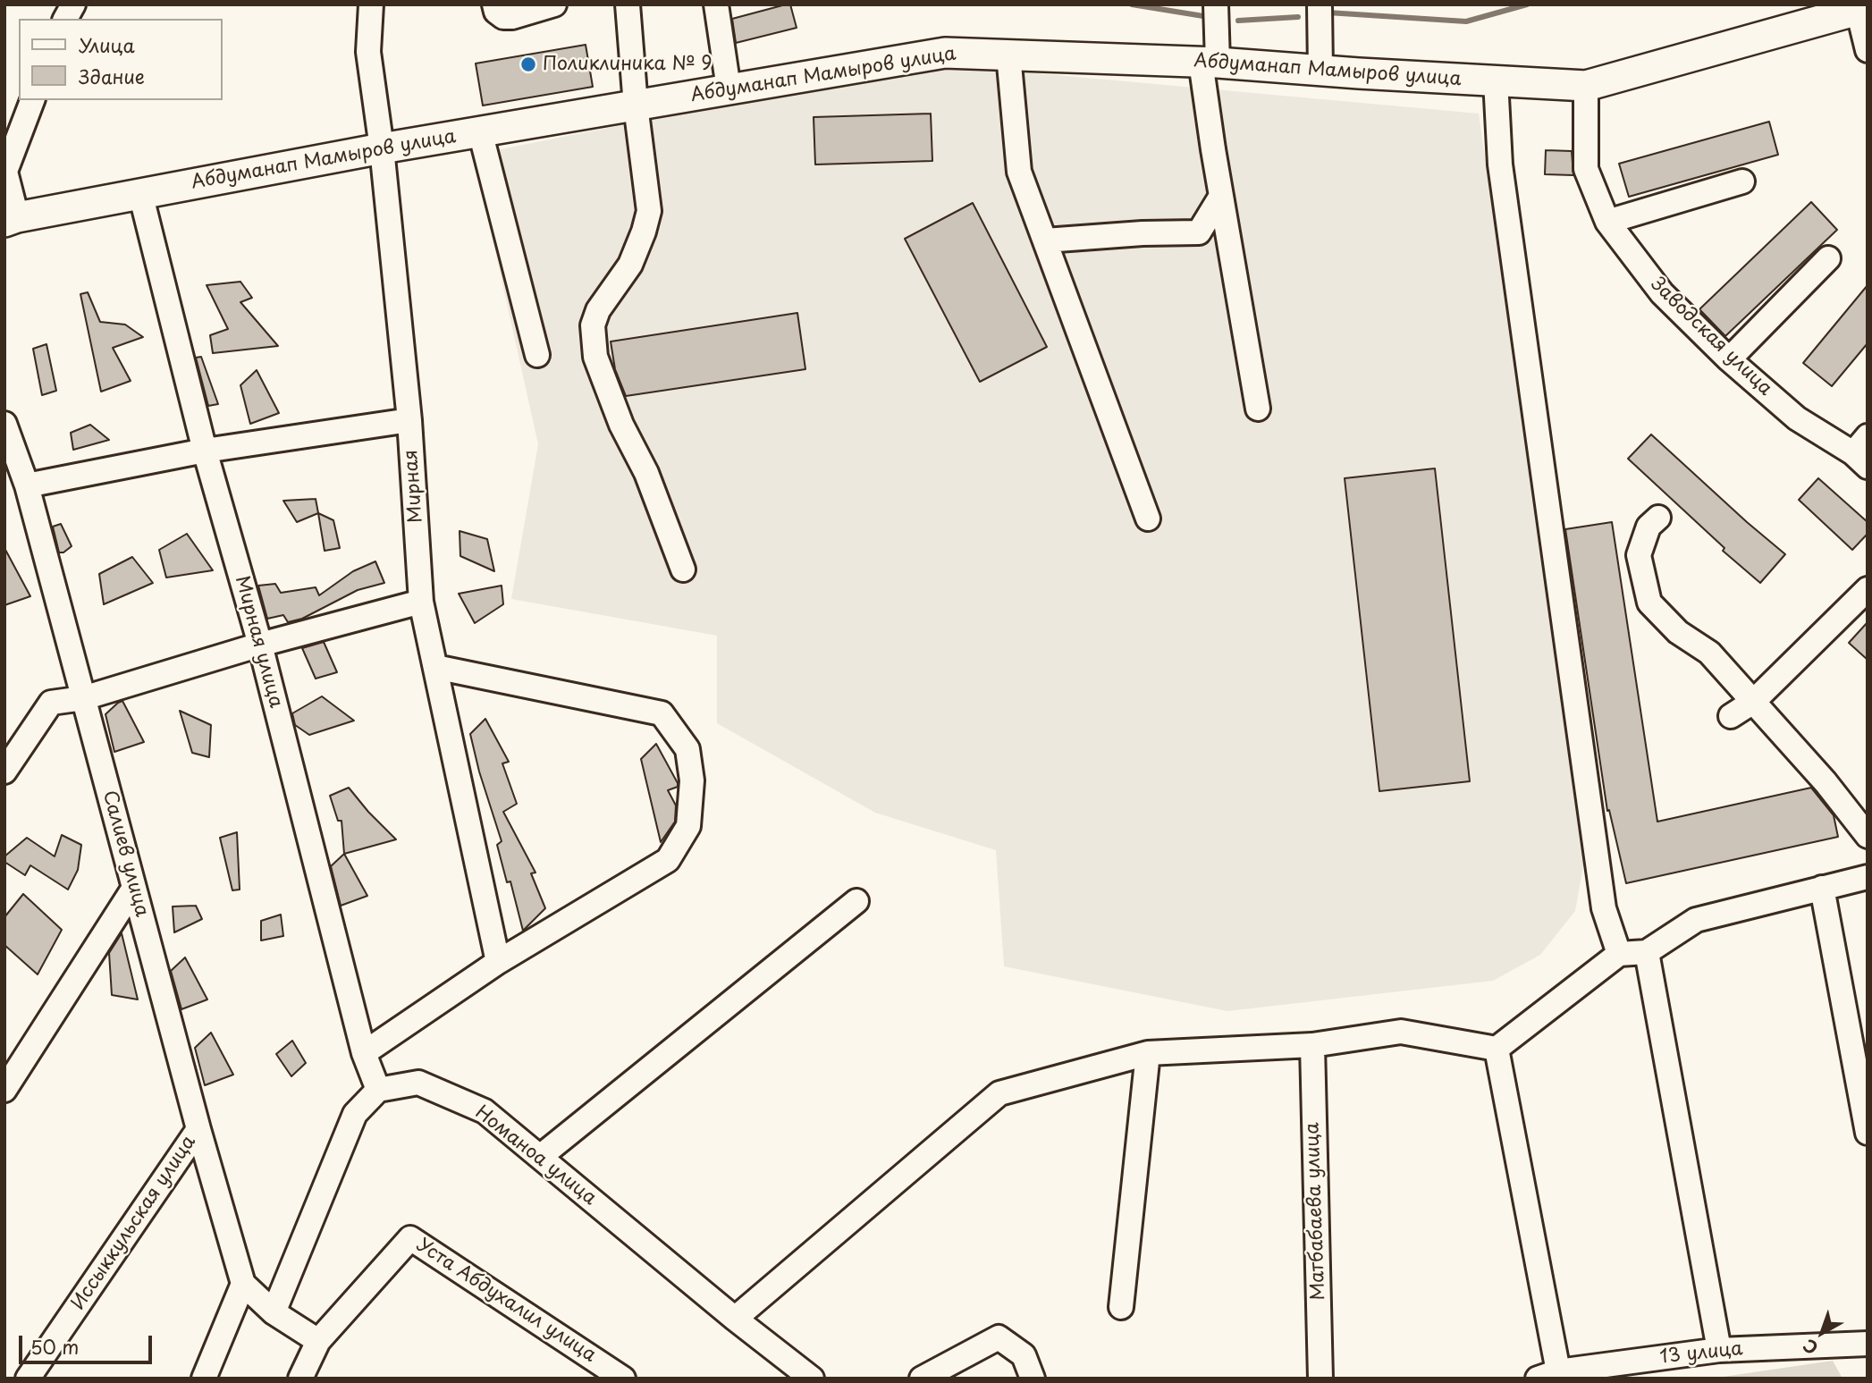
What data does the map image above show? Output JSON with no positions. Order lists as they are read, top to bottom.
{
  "streets": {
    "main road": ["Абдуманап Мамыров улица"],
    "street": [
      "Заводская улица",
      "Мирная",
      "Мирная улица",
      "Салиев улица",
      "Номаноа улица",
      "Матбабаева улица",
      "Иссыккульская улица",
      "Уста Абдухалил улица",
      "13 улица"
    ]
  },
  "crossings": [
    ["Абдуманап Мамыров улица", "Заводская улица"],
    ["Абдуманап Мамыров улица", "Мирная"],
    ["Абдуманап Мамыров улица", "Мирная улица"],
    ["Мирная улица", "Номаноа улица"],
    ["Салиев улица", "Иссыккульская улица"]
  ],
  "places": ["Поликлиника № 9"],
  "legend": ["Улица", "Здание"],
  "scale_bar": "50 m",
  "north": "bottom left"
}
